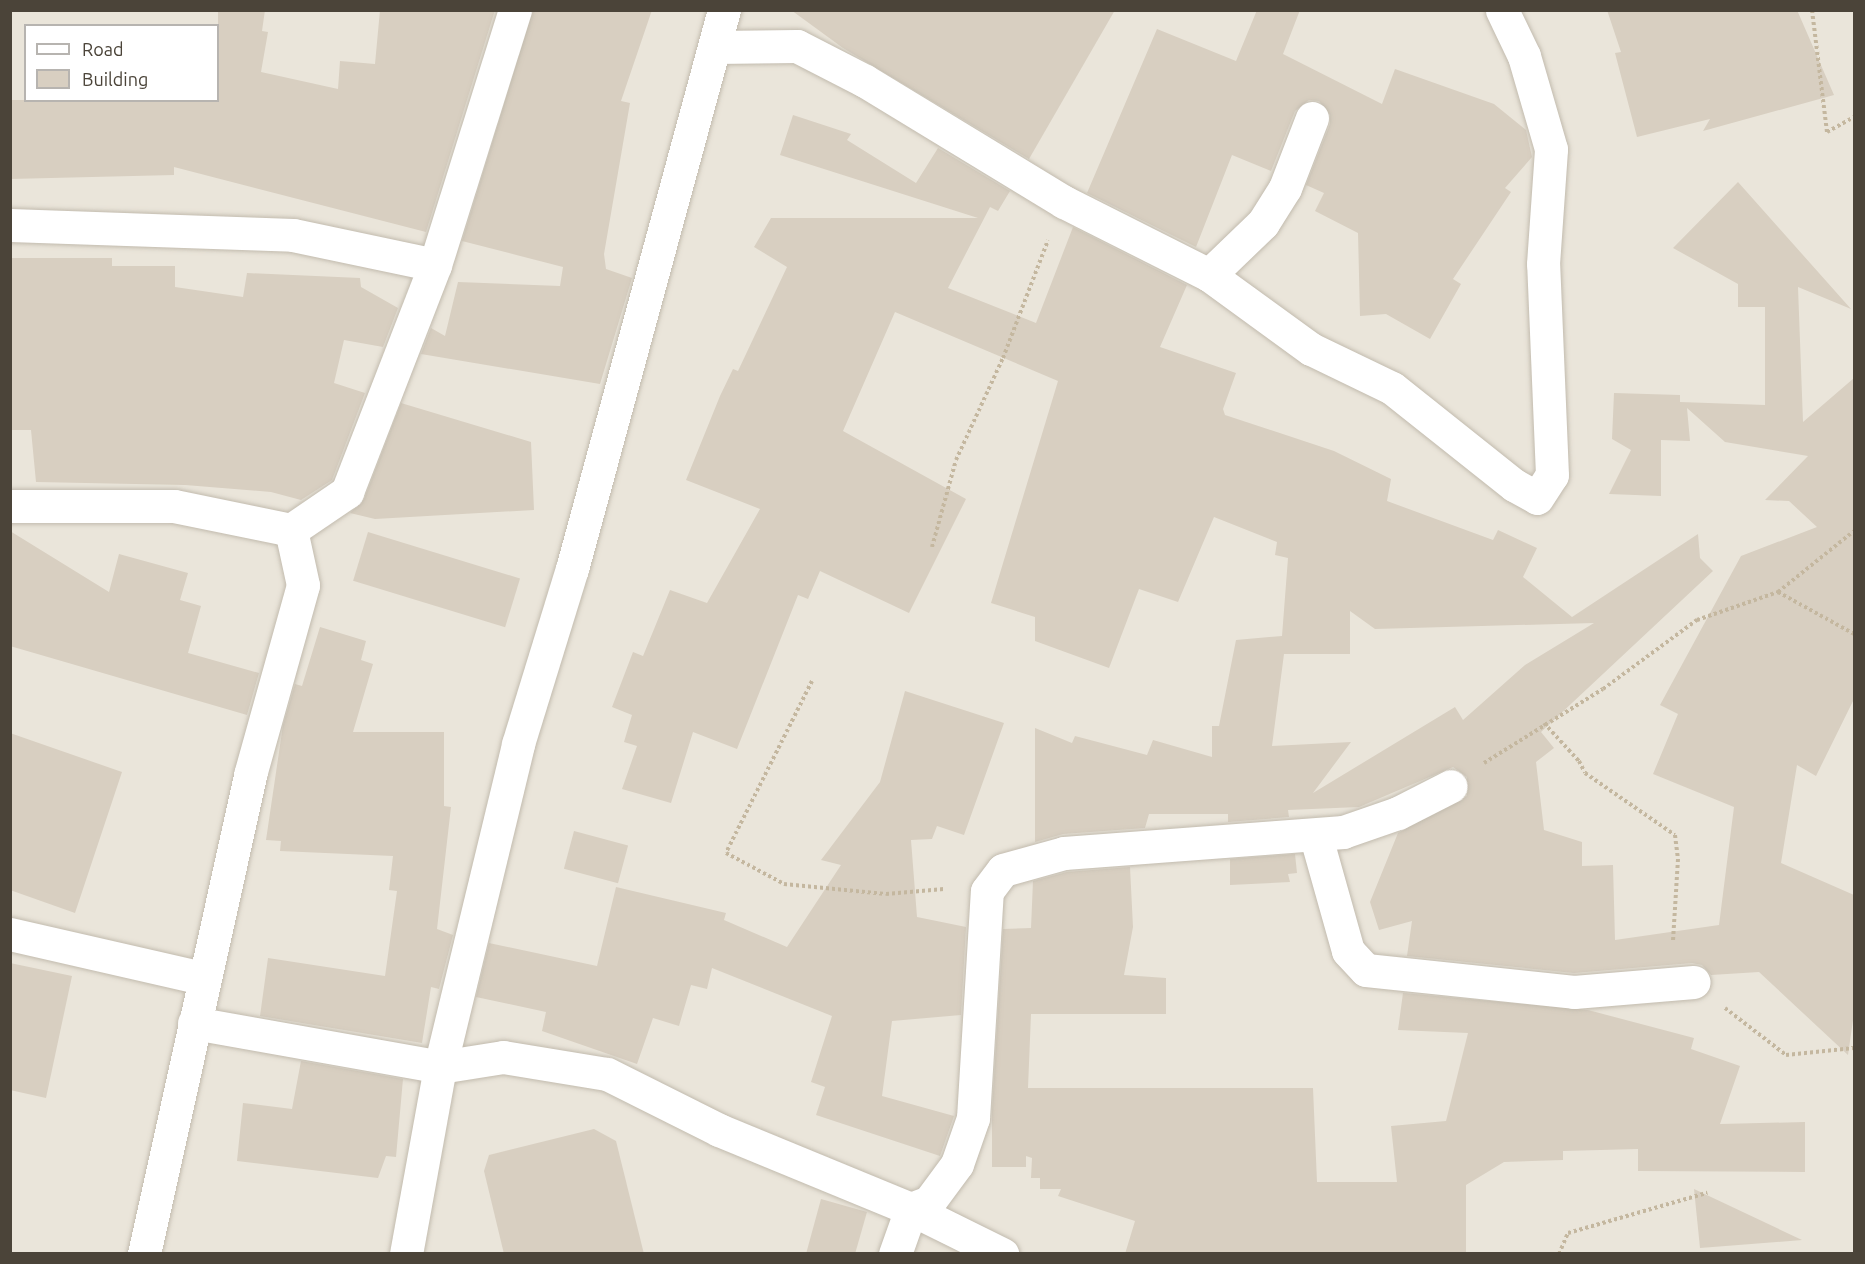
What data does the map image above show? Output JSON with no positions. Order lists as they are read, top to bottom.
{
  "legend": ["Road", "Building"]
}
